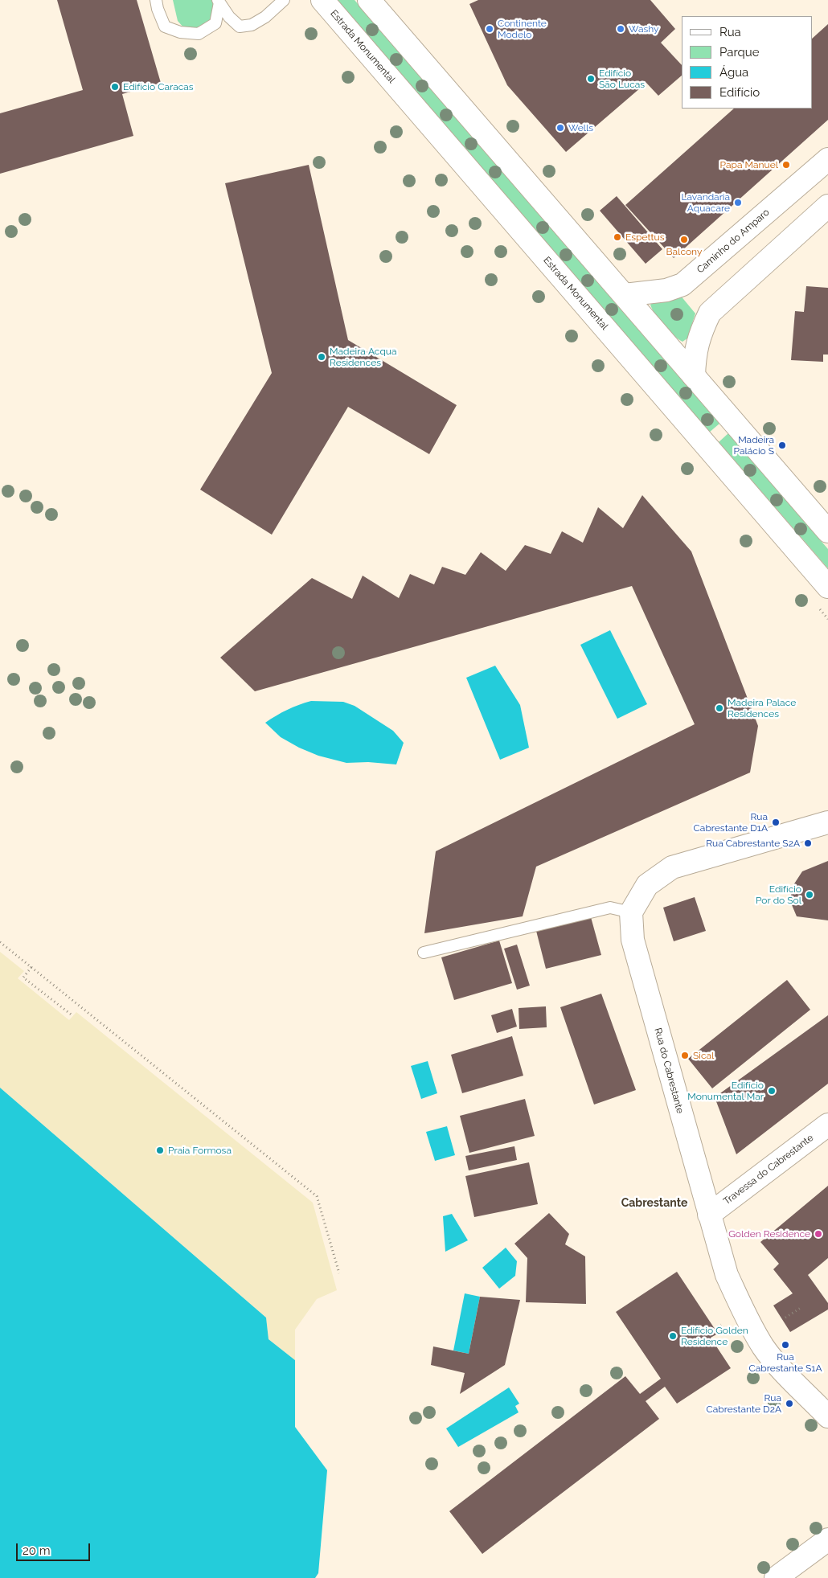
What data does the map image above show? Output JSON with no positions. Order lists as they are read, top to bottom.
{
  "streets": {
    "main road": [
      "Estrada Monumental",
      "Caminho do Amparo",
      "Rua do Cabrestante",
      "Travessa do Cabrestante"
    ]
  },
  "crossings": [
    ["Rua do Cabrestante", "Travessa do Cabrestante"]
  ],
  "districts": ["Cabrestante"],
  "places": [
    "Continente Modelo",
    "Washy",
    "Edifício São Lucas",
    "Edifício Caracas",
    "Wells",
    "Papa Manuel",
    "Lavandaria Aquacare",
    "Espettus",
    "Balcony",
    "Madeira Acqua Residences",
    "Madeira Palácio S",
    "Madeira Palace Residences",
    "Rua Cabrestante D1A",
    "Rua Cabrestante S2A",
    "Edifício Por do Sol",
    "Sical",
    "Edifício Monumental Mar",
    "Praia Formosa",
    "Golden Residence",
    "Edifício Golden Residence",
    "Rua Cabrestante S1A",
    "Rua Cabrestante D2A"
  ],
  "legend": [
    "Rua",
    "Parque",
    "Água",
    "Edifício"
  ],
  "scale_bar": "20 m"
}
